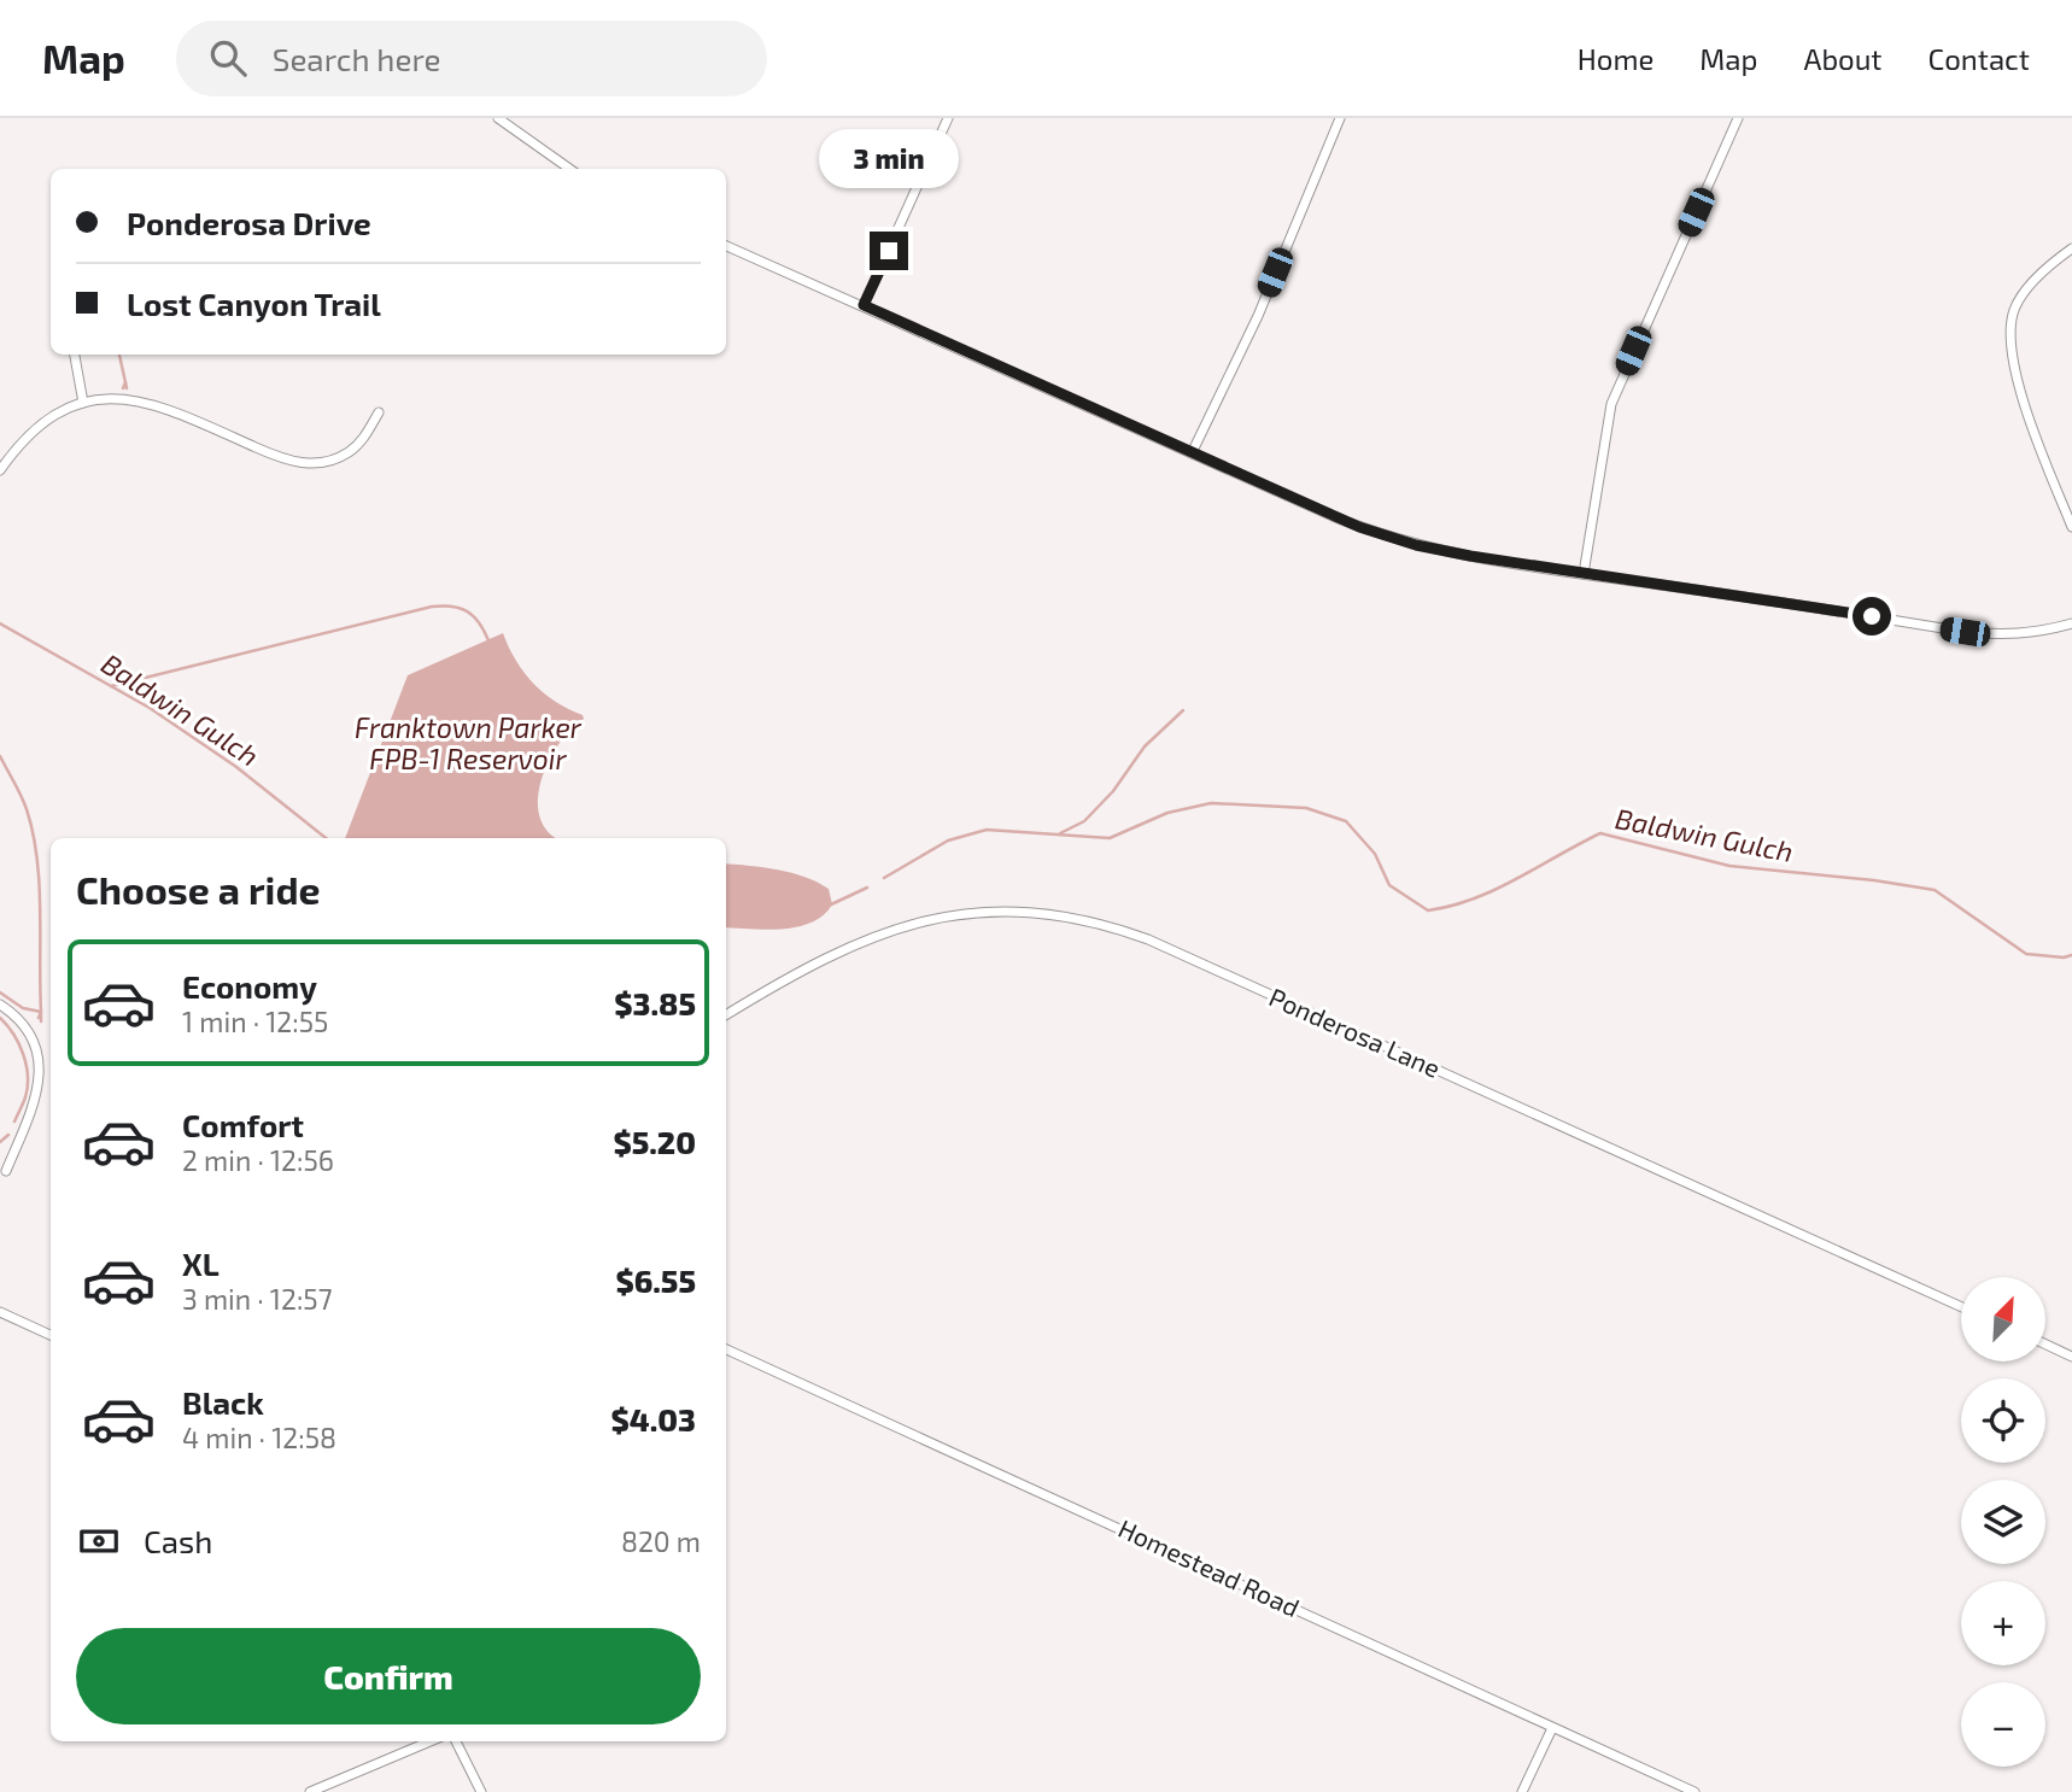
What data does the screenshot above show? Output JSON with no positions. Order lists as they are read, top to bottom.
{
  "streets": {
    "street": ["Ponderosa Lane", "Homestead Road"]
  },
  "water": ["Baldwin Gulch", "Franktown Parker FPB-1 Reservoir"],
  "north": "top right",
  "page": {
    "header": "Map",
    "search": "Search here",
    "nav": [
      "Home",
      "Map",
      "About",
      "Contact"
    ],
    "bubble": "3 min",
    "banner": ["Ponderosa Drive", "Lost Canyon Trail"],
    "heading": "Choose a ride",
    "list": [
      {
        "name": "Economy",
        "note": "1 min · 12:55",
        "value": "$3.85"
      },
      {
        "name": "Comfort",
        "note": "2 min · 12:56",
        "value": "$5.20"
      },
      {
        "name": "XL",
        "note": "3 min · 12:57",
        "value": "$6.55"
      },
      {
        "name": "Black",
        "note": "4 min · 12:58",
        "value": "$4.03"
      }
    ],
    "map_buttons": ["+", "−"],
    "pay": ["Cash", "820 m"],
    "buttons": "Confirm"
  }
}
